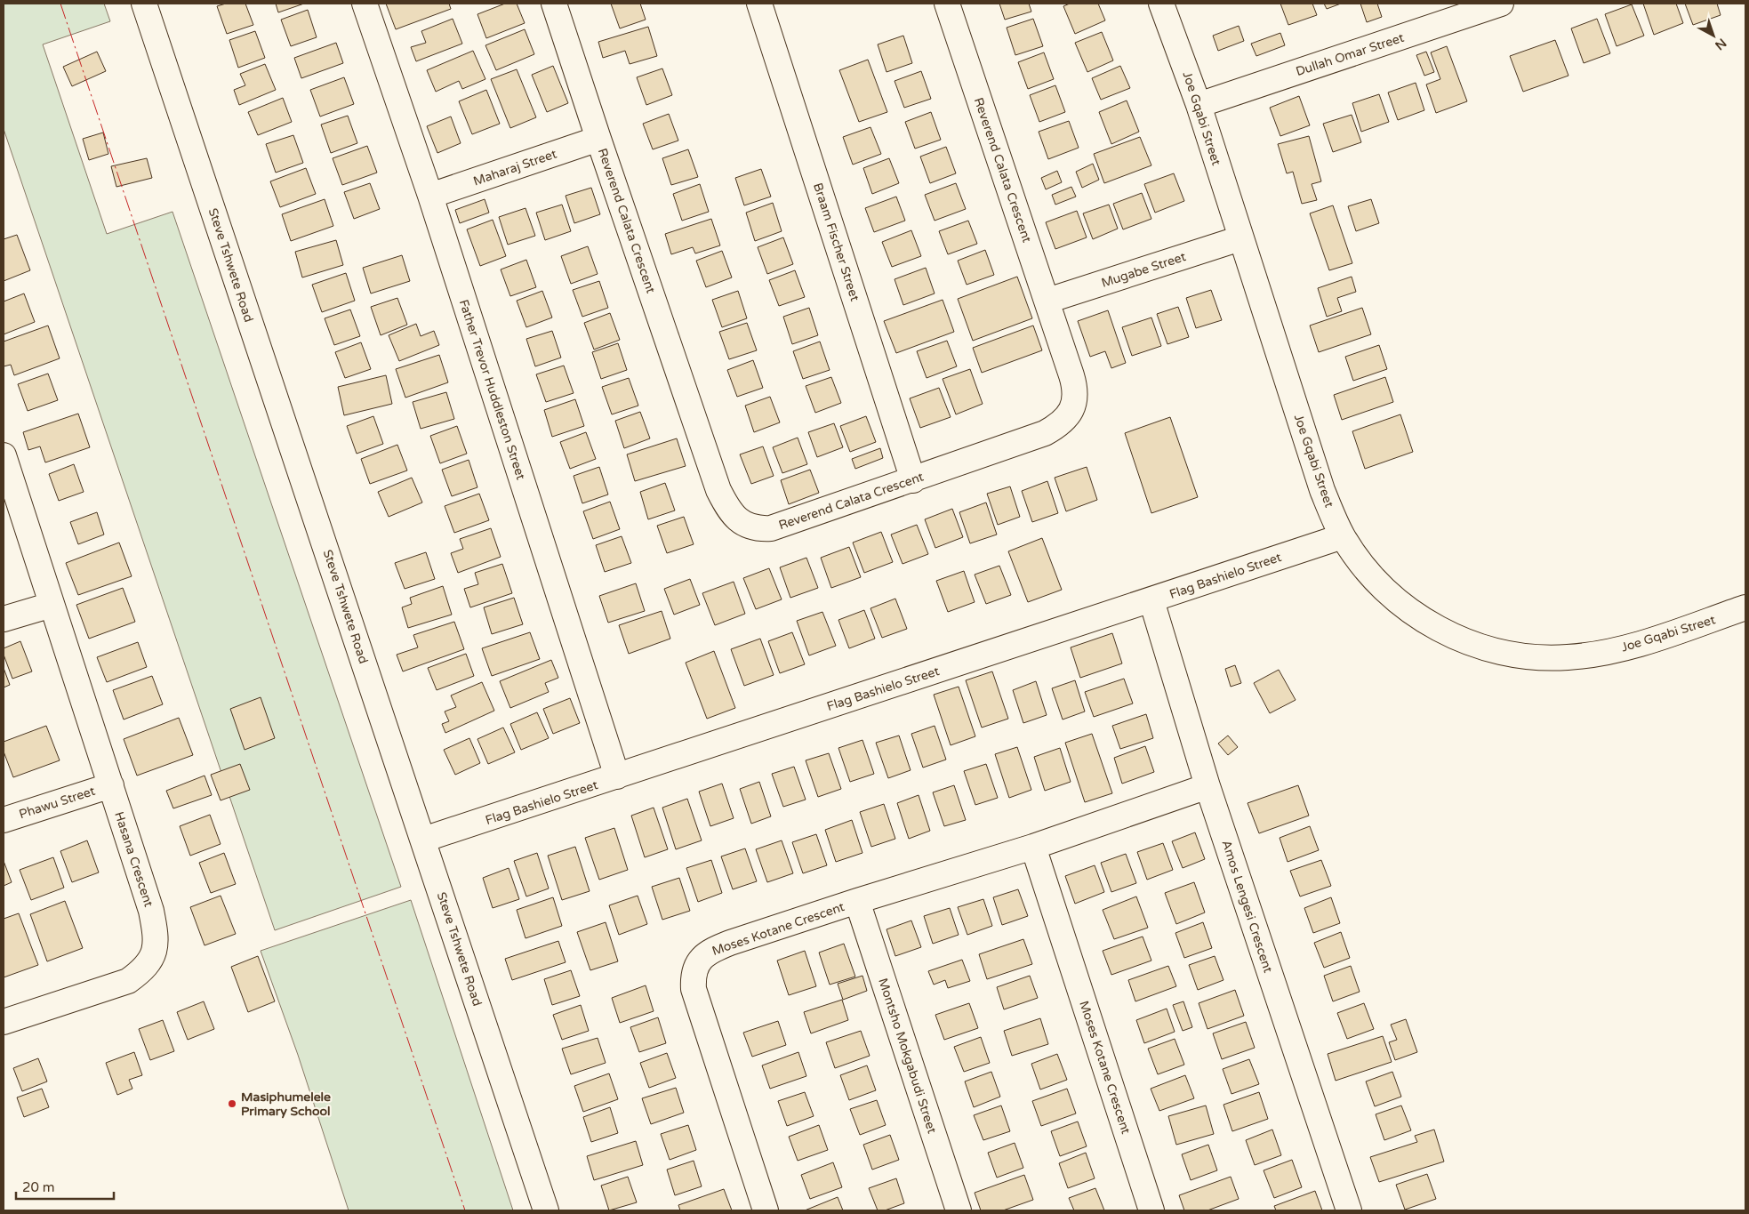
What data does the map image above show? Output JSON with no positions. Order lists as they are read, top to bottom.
{
  "streets": {
    "street": [
      "Dullah Omar Street",
      "Joe Gqabi Street",
      "Maharaj Street",
      "Reverend Calata Crescent",
      "Braam Fischer Street",
      "Steve Tshwete Road",
      "Mugabe Street",
      "Father Trevor Huddleston Street",
      "Flag Bashielo Street",
      "Phawu Street",
      "Hasana Crescent",
      "Amos Lengesi Crescent",
      "Moses Kotane Crescent",
      "Montsho Mokgabudi Street"
    ]
  },
  "crossings": [
    ["Dullah Omar Street", "Joe Gqabi Street"],
    ["Joe Gqabi Street", "Mugabe Street"],
    ["Joe Gqabi Street", "Flag Bashielo Street"],
    ["Maharaj Street", "Reverend Calata Crescent"],
    ["Maharaj Street", "Father Trevor Huddleston Street"],
    ["Reverend Calata Crescent", "Braam Fischer Street"],
    ["Reverend Calata Crescent", "Mugabe Street"],
    ["Steve Tshwete Road", "Flag Bashielo Street"],
    ["Father Trevor Huddleston Street", "Flag Bashielo Street"],
    ["Flag Bashielo Street", "Amos Lengesi Crescent"],
    ["Phawu Street", "Hasana Crescent"],
    ["Amos Lengesi Crescent", "Moses Kotane Crescent"],
    ["Moses Kotane Crescent", "Montsho Mokgabudi Street"]
  ],
  "places": ["Masiphumelele Primary School"],
  "scale_bar": "20 m",
  "north": "bottom right"
}
